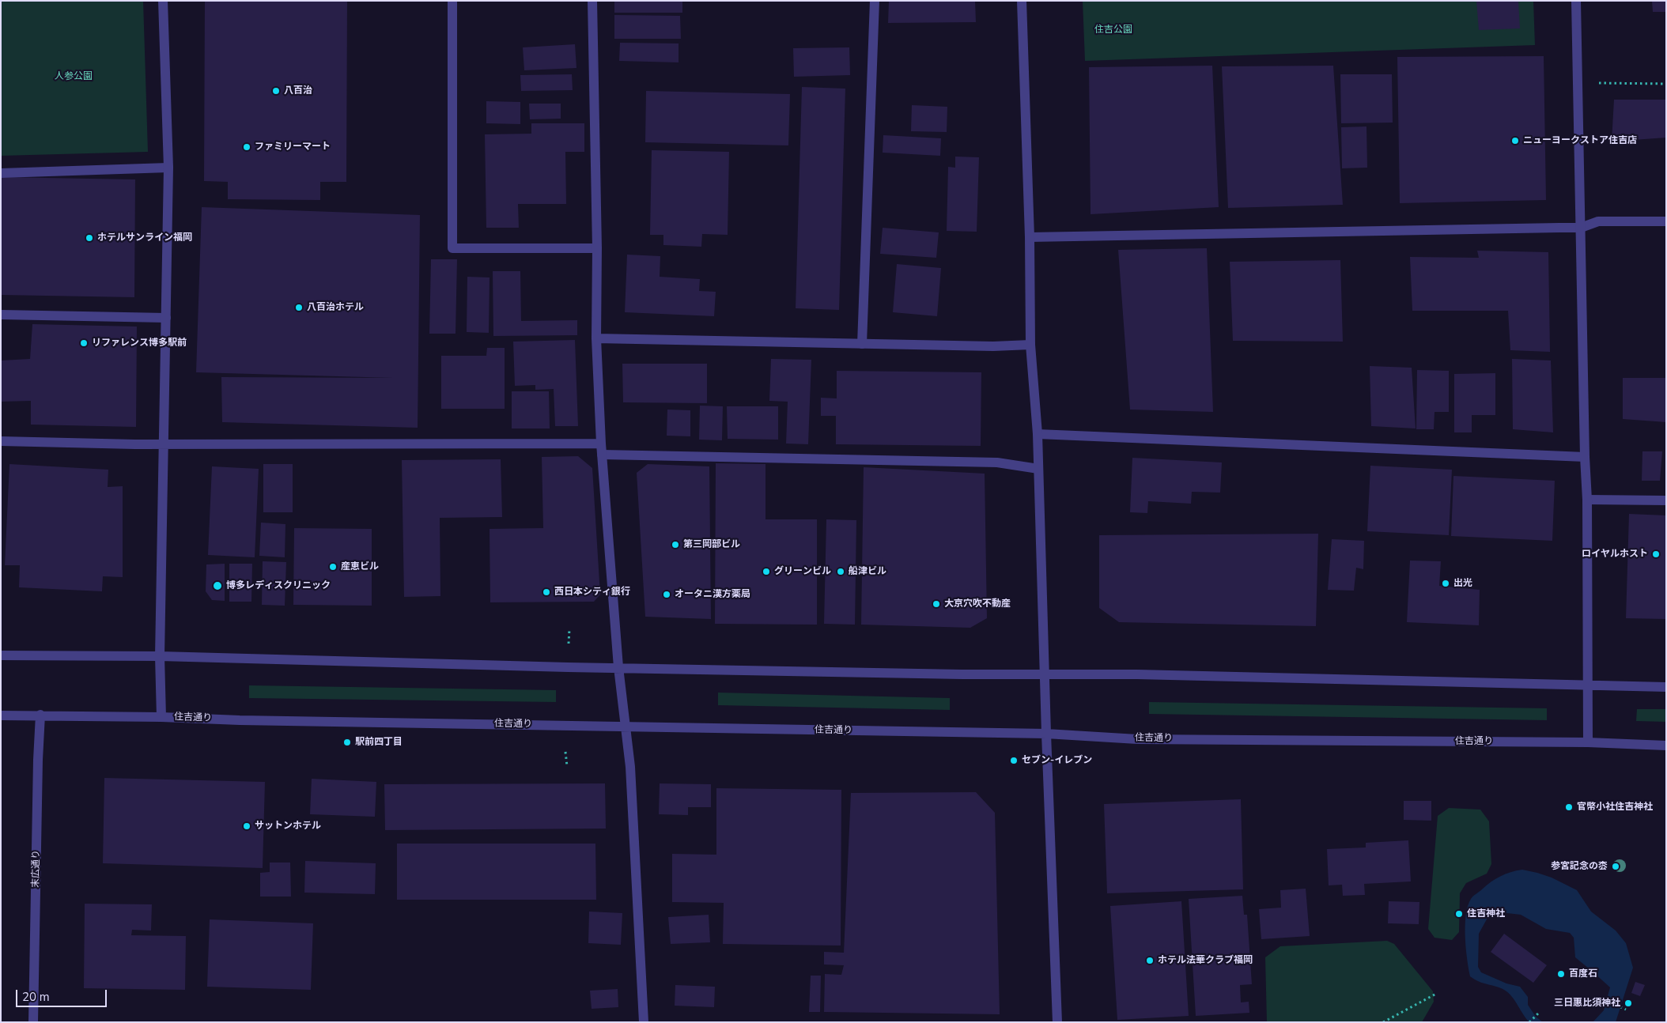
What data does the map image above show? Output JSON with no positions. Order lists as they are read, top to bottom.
{
  "streets": {
    "street": ["住吉通り", "末広通り"]
  },
  "crossings": [
    ["住吉通り", "末広通り"]
  ],
  "parks": ["住吉公園", "人参公園"],
  "places": [
    "八百治",
    "ニューヨークストア住吉店",
    "ファミリーマート",
    "ホテルサンライン福岡",
    "八百治ホテル",
    "リファレンス博多駅前",
    "第三岡部ビル",
    "ロイヤルホスト",
    "産恵ビル",
    "グリーンビル",
    "船津ビル",
    "出光",
    "博多レディスクリニック",
    "西日本シティ銀行",
    "オータニ漢方薬局",
    "大京穴吹不動産",
    "駅前四丁目",
    "セブン-イレブン",
    "官幣小社住吉神社",
    "サットンホテル",
    "参宮記念の枩",
    "住吉神社",
    "ホテル法華クラブ福岡",
    "百度石",
    "三日惠比須神社"
  ],
  "scale_bar": "20 m"
}
